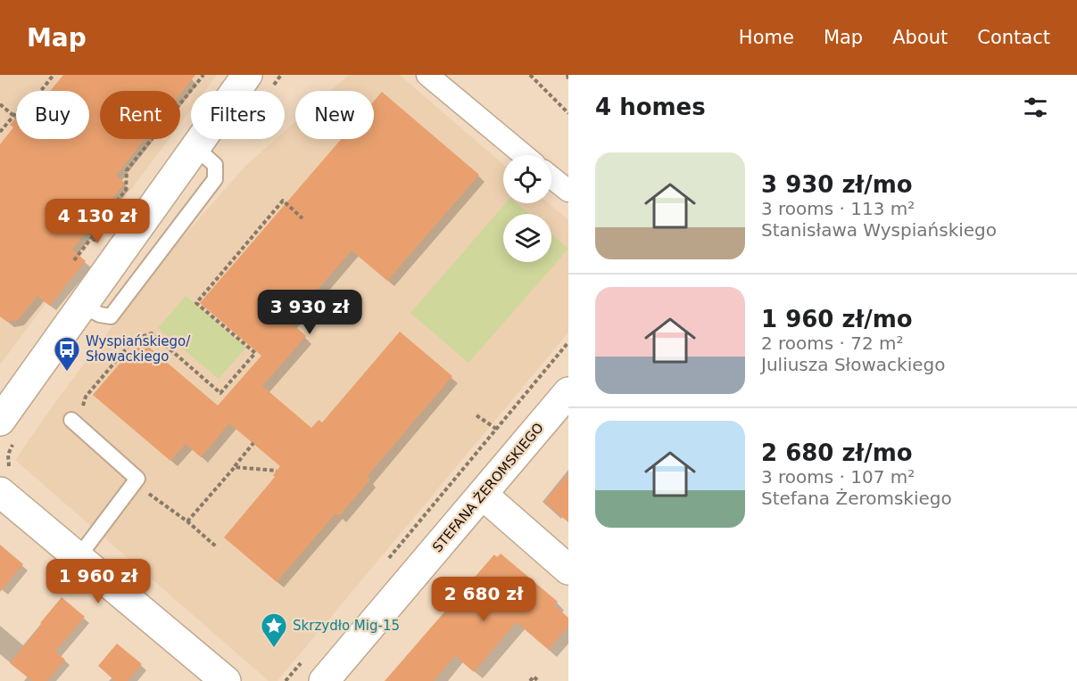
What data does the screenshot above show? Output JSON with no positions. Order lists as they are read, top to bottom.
{
  "streets": {
    "street": ["STEFANA ŻEROMSKIEGO"]
  },
  "places": {
    "bus stop": ["Wyspiańskiego/ Słowackiego"],
    "place": ["Skrzydło Mig-15"]
  },
  "page": {
    "header": "Map",
    "nav": [
      "Home",
      "Map",
      "About",
      "Contact"
    ],
    "heading": "4 homes",
    "chip": [
      "Buy",
      "Rent",
      "Filters",
      "New"
    ],
    "list": [
      {
        "name": "3 930 zł/mo",
        "note": "3 rooms · 113 m² · Stanisława Wyspiańskiego"
      },
      {
        "name": "1 960 zł/mo",
        "note": "2 rooms · 72 m² · Juliusza Słowackiego"
      },
      {
        "name": "2 680 zł/mo",
        "note": "3 rooms · 107 m² · Stefana Żeromskiego"
      }
    ],
    "price": [
      "4 130 zł",
      "3 930 zł",
      "1 960 zł",
      "2 680 zł"
    ]
  }
}
